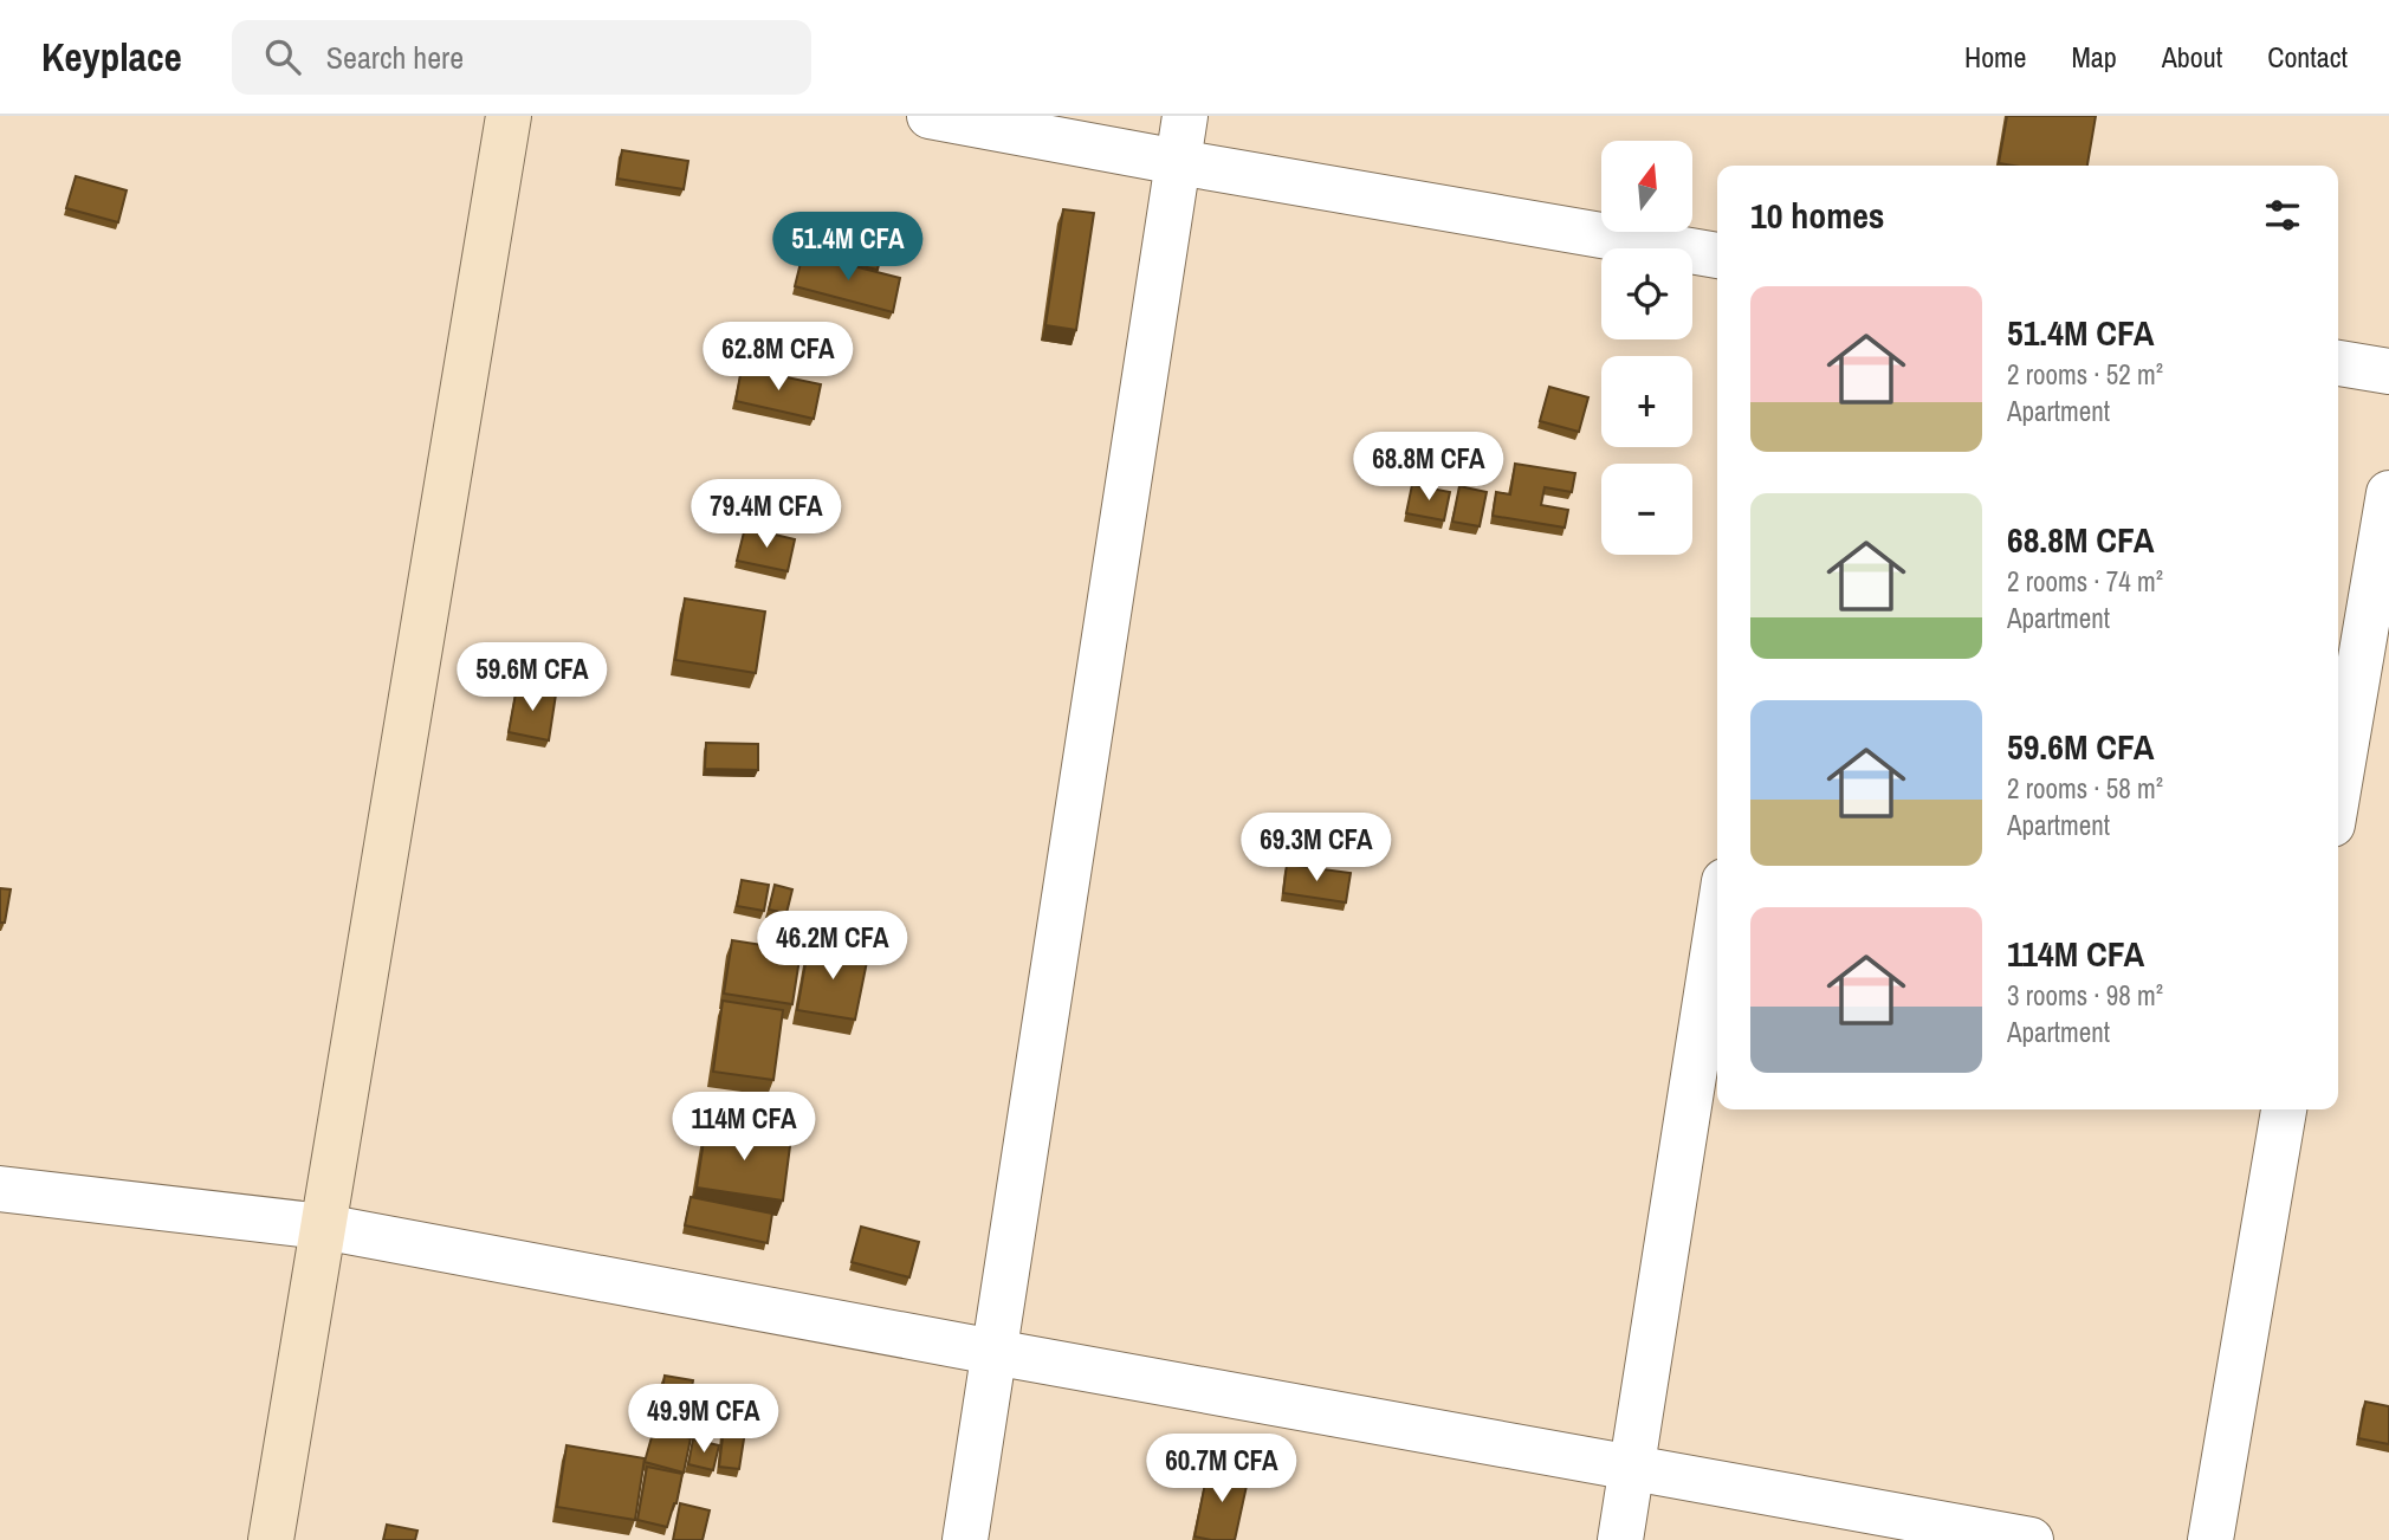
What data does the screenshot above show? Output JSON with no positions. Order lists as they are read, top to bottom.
{
  "north": "top",
  "page": {
    "header": "Keyplace",
    "search": "Search here",
    "nav": [
      "Home",
      "Map",
      "About",
      "Contact"
    ],
    "map_buttons": ["+", "−"],
    "heading": "10 homes",
    "price": [
      "51.4M CFA",
      "62.8M CFA",
      "68.8M CFA",
      "79.4M CFA",
      "59.6M CFA",
      "69.3M CFA",
      "46.2M CFA",
      "114M CFA",
      "49.9M CFA",
      "60.7M CFA"
    ],
    "list": [
      {
        "name": "51.4M CFA",
        "note": "2 rooms · 52 m² · Apartment"
      },
      {
        "name": "68.8M CFA",
        "note": "2 rooms · 74 m² · Apartment"
      },
      {
        "name": "59.6M CFA",
        "note": "2 rooms · 58 m² · Apartment"
      },
      {
        "name": "114M CFA",
        "note": "3 rooms · 98 m² · Apartment"
      }
    ]
  }
}
